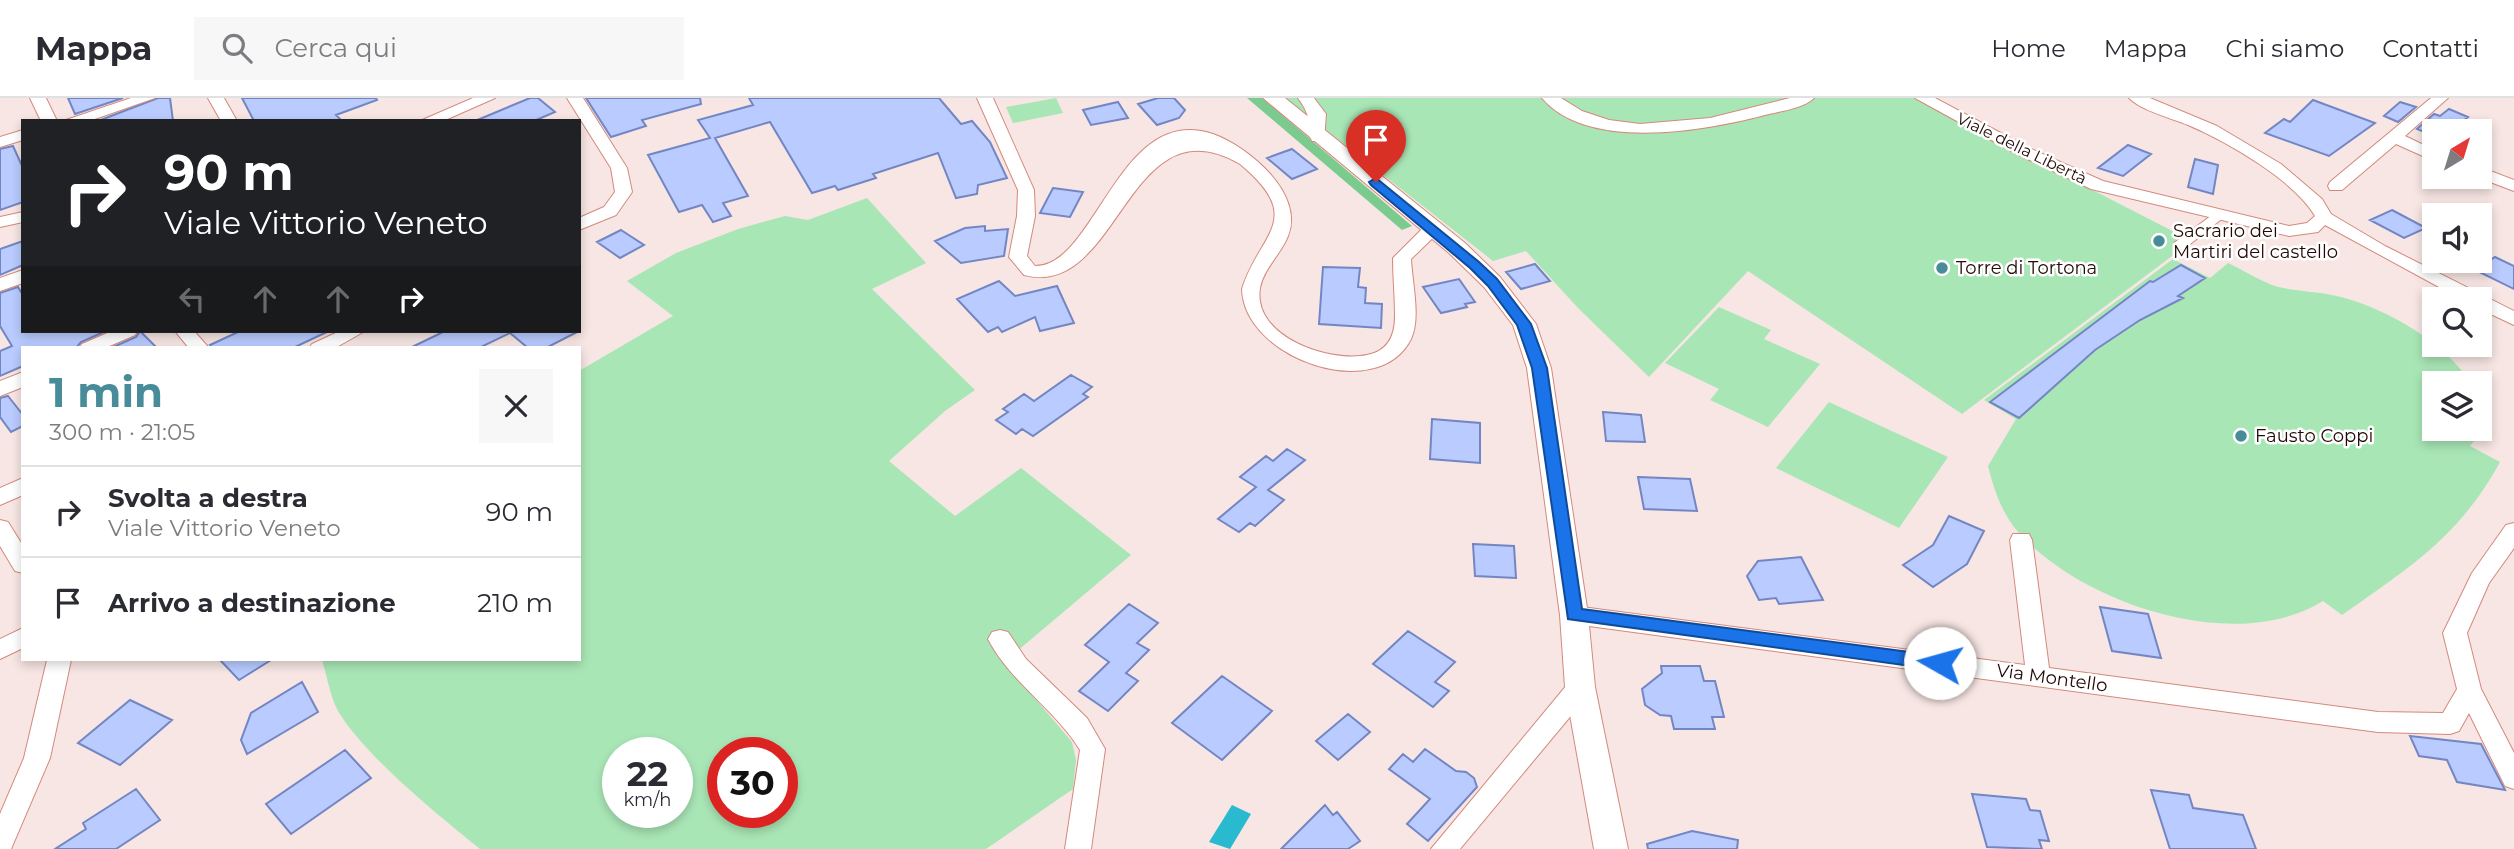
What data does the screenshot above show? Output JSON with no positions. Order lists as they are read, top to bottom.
{
  "streets": {
    "street": ["Viale della Libertà", "Via Montello"]
  },
  "places": ["Sacrario dei Martiri del castello", "Torre di Tortona", "Fausto Coppi"],
  "north": "top right",
  "page": {
    "header": "Mappa",
    "search": "Cerca qui",
    "nav": [
      "Home",
      "Mappa",
      "Chi siamo",
      "Contatti"
    ],
    "turn": ["90 m", "Viale Vittorio Veneto"],
    "heading": ["1 min", "300 m · 21:05"],
    "list": [
      {
        "name": "Svolta a destra",
        "note": "Viale Vittorio Veneto",
        "value": "90 m"
      },
      {
        "name": "Arrivo a destinazione",
        "value": "210 m"
      }
    ],
    "speed": "22 km/h",
    "limit": "30"
  }
}
